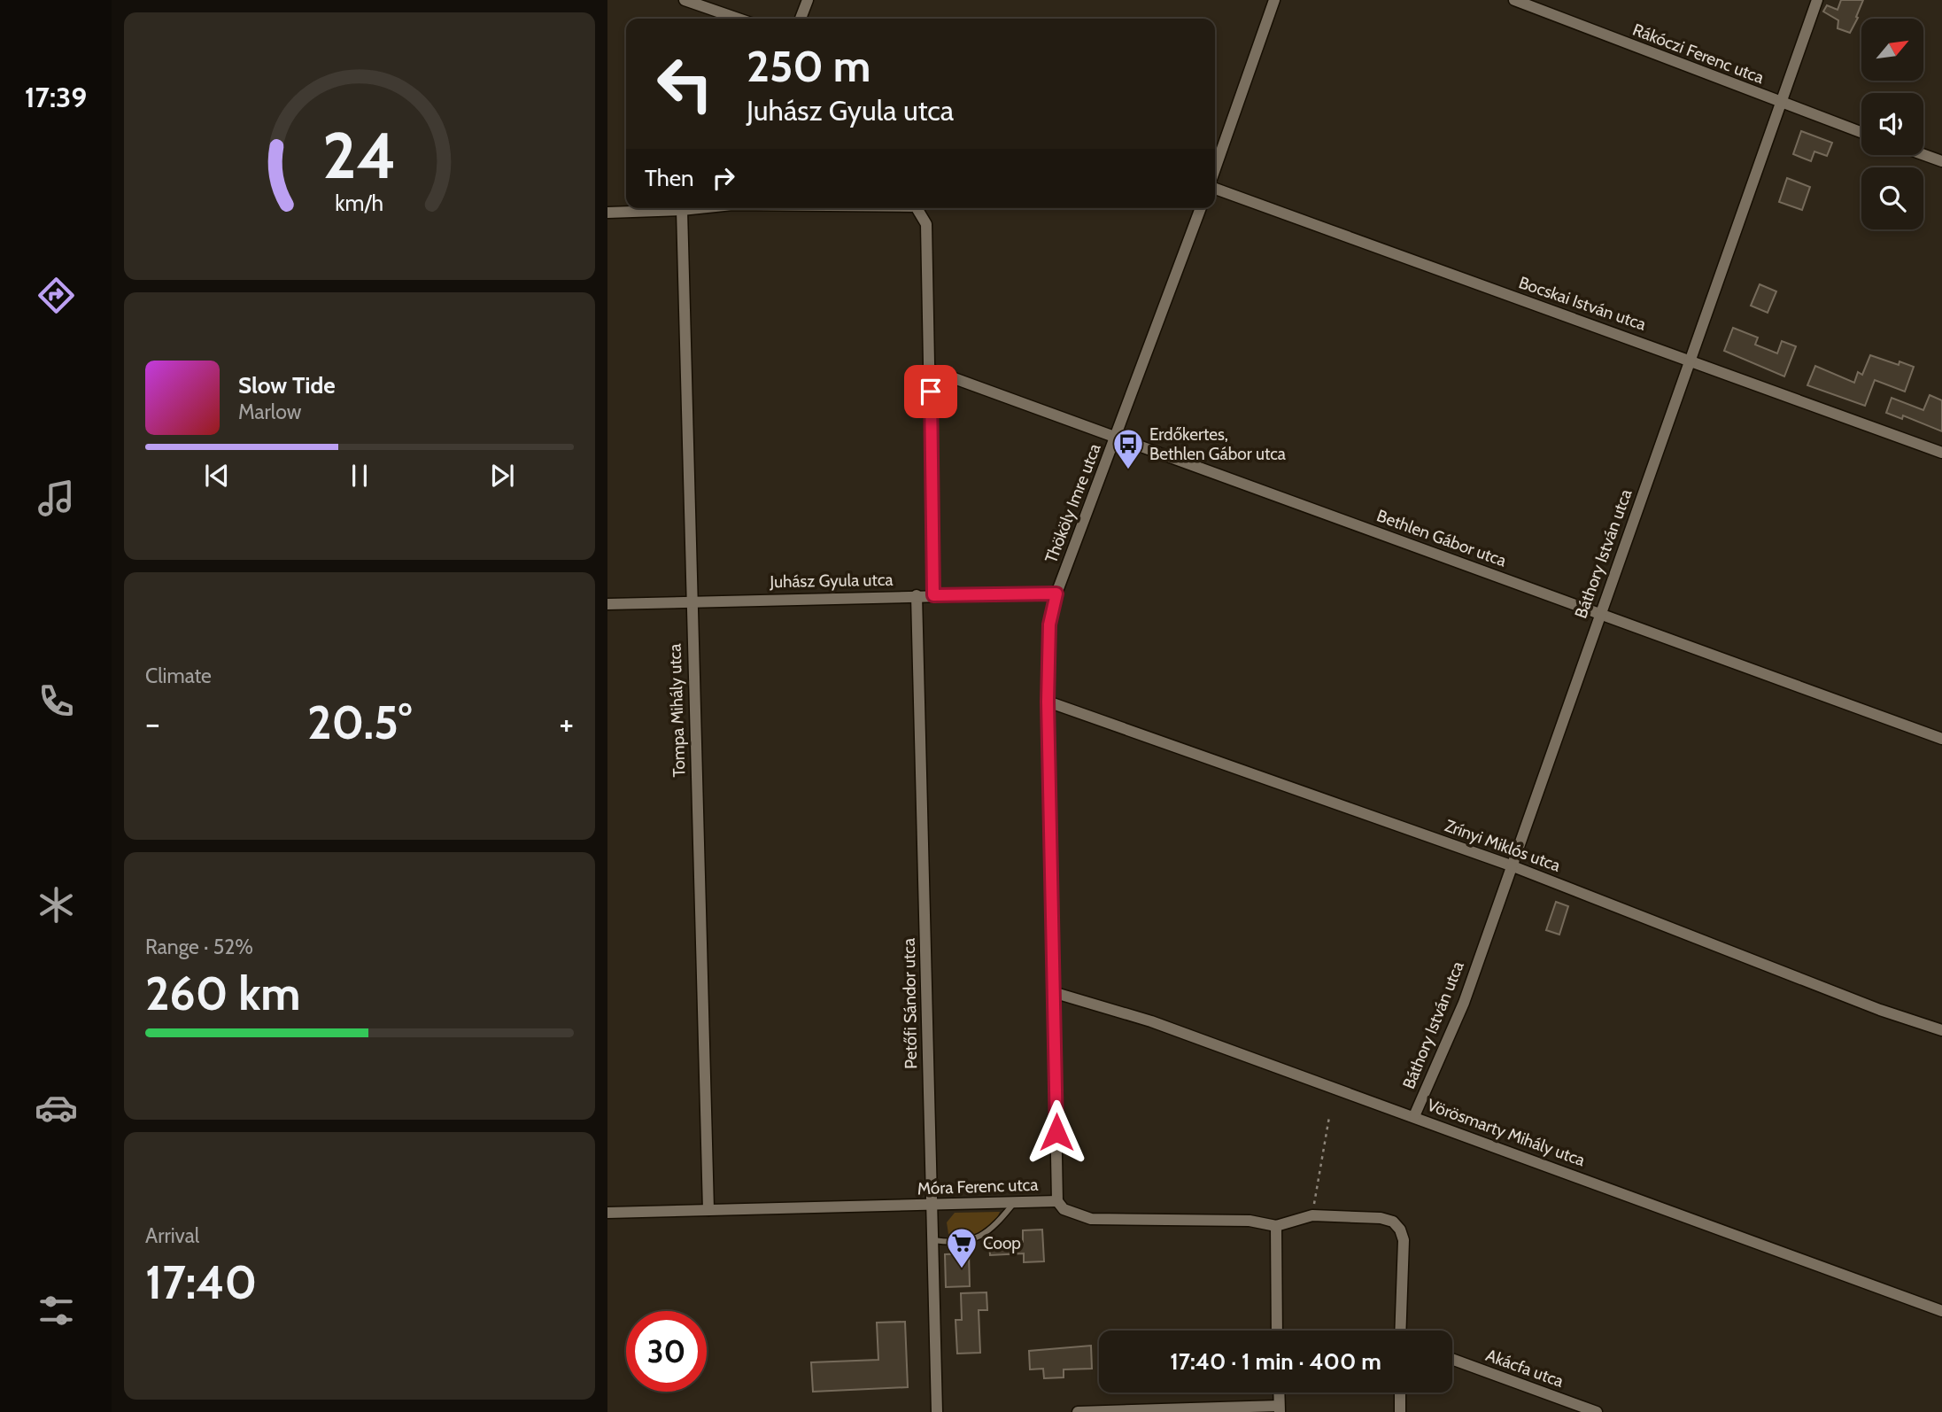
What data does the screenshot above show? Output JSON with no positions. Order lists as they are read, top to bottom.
{
  "streets": {
    "street": [
      "Rákóczi Ferenc utca",
      "Bocskai István utca",
      "Thököly Imre utca",
      "Bethlen Gábor utca",
      "Báthory István utca",
      "Juhász Gyula utca",
      "Tompa Mihály utca",
      "Zrínyi Miklós utca",
      "Petőfi Sándor utca",
      "Vörösmarty Mihály utca",
      "Móra Ferenc utca",
      "Akácfa utca"
    ]
  },
  "crossings": [
    ["Rákóczi Ferenc utca", "Báthory István utca"],
    ["Bocskai István utca", "Báthory István utca"],
    ["Thököly Imre utca", "Bethlen Gábor utca"],
    ["Thököly Imre utca", "Juhász Gyula utca"],
    ["Thököly Imre utca", "Zrínyi Miklós utca"],
    ["Thököly Imre utca", "Vörösmarty Mihály utca"],
    ["Thököly Imre utca", "Móra Ferenc utca"],
    ["Bethlen Gábor utca", "Báthory István utca"],
    ["Báthory István utca", "Zrínyi Miklós utca"],
    ["Báthory István utca", "Vörösmarty Mihály utca"],
    ["Juhász Gyula utca", "Tompa Mihály utca"],
    ["Juhász Gyula utca", "Petőfi Sándor utca"],
    ["Tompa Mihály utca", "Móra Ferenc utca"],
    ["Petőfi Sándor utca", "Móra Ferenc utca"]
  ],
  "places": {
    "bus stop": ["Erdőkertes, Bethlen Gábor utca"],
    "supermarket": ["Coop"]
  },
  "north": "top right",
  "page": {
    "tabs": "17:39",
    "turn": ["250 m", "Juhász Gyula utca"],
    "then": "Then",
    "song": ["Slow Tide", "Marlow"],
    "tile": [
      "Climate",
      ["Range · 52%", "260 km"],
      ["Arrival", "17:40"]
    ],
    "heat": ["−", "20.5°", "+"],
    "limit": "30",
    "trip": "17:40 · 1 min · 400 m",
    "gauge": ["24", "km/h"]
  }
}
